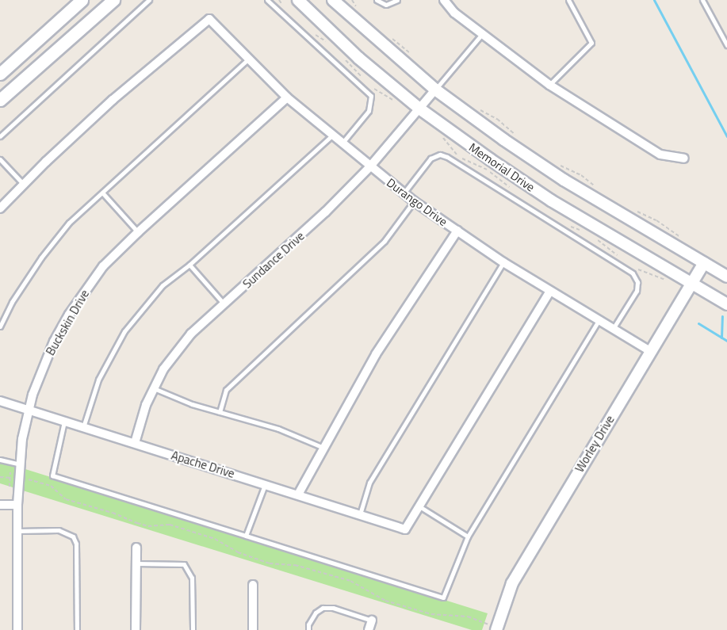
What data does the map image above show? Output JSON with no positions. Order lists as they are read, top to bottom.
{
  "streets": {
    "street": [
      "Memorial Drive",
      "Durango Drive",
      "Sundance Drive",
      "Buckskin Drive",
      "Worley Drive",
      "Apache Drive"
    ]
  },
  "crossings": [
    ["Memorial Drive", "Sundance Drive"],
    ["Memorial Drive", "Worley Drive"],
    ["Durango Drive", "Sundance Drive"],
    ["Durango Drive", "Buckskin Drive"],
    ["Durango Drive", "Worley Drive"],
    ["Sundance Drive", "Apache Drive"],
    ["Buckskin Drive", "Apache Drive"]
  ]
}
